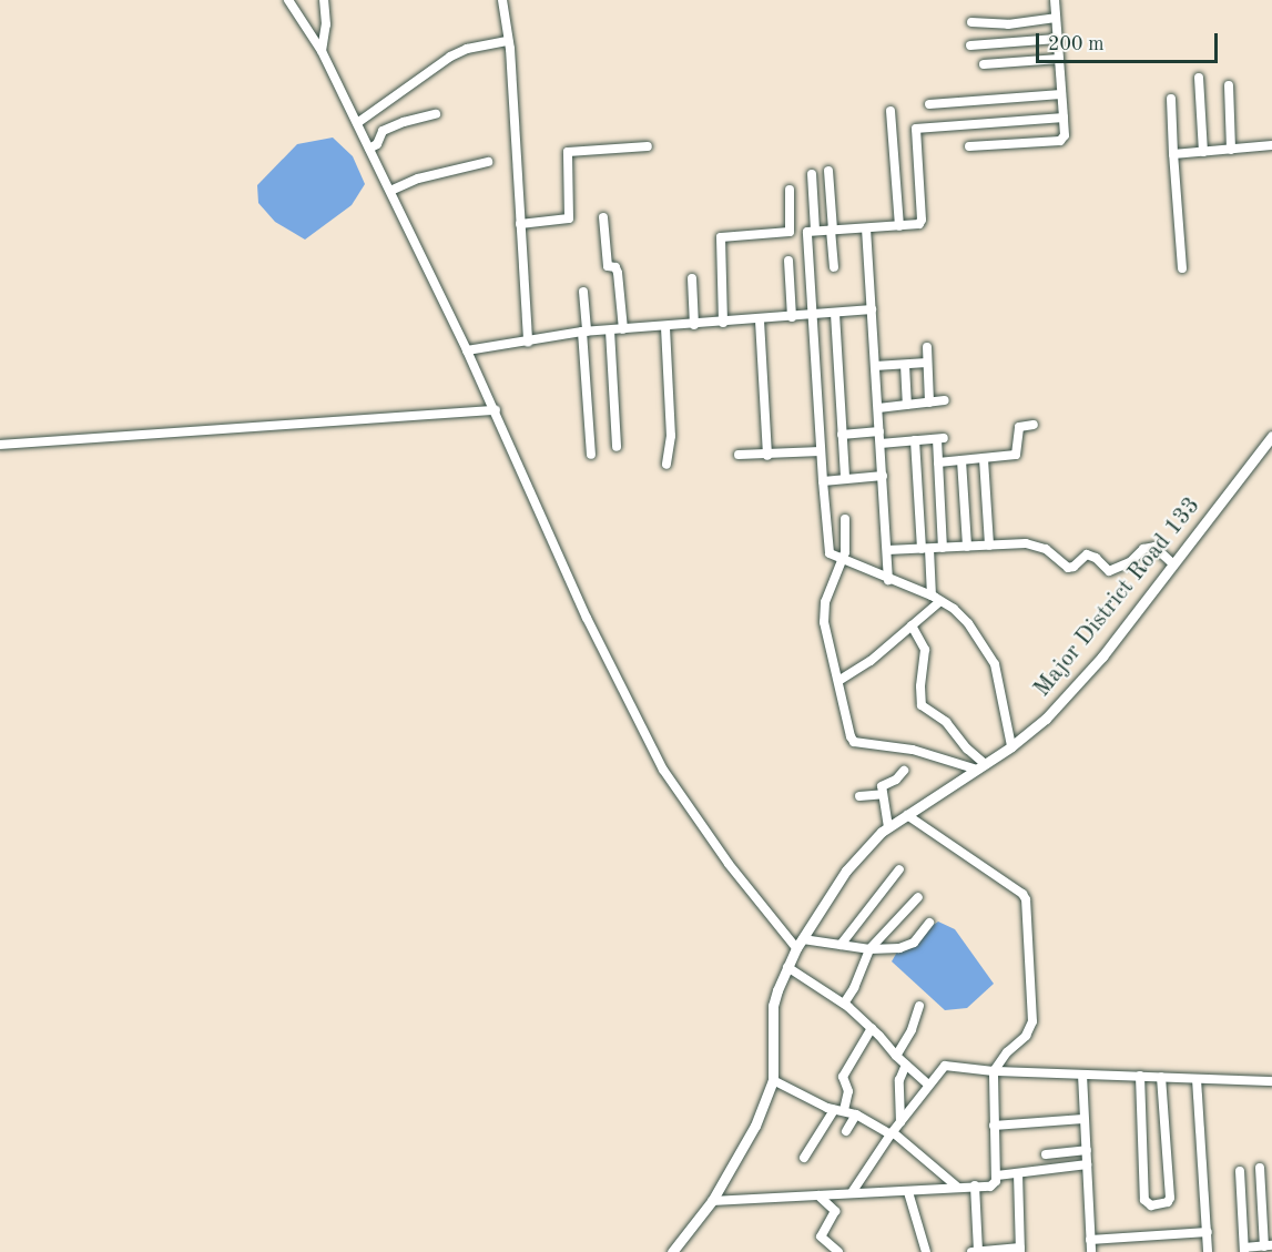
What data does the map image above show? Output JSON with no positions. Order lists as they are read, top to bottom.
{
  "streets": {
    "main road": ["Major District Road 133"]
  },
  "scale_bar": "200 m"
}
